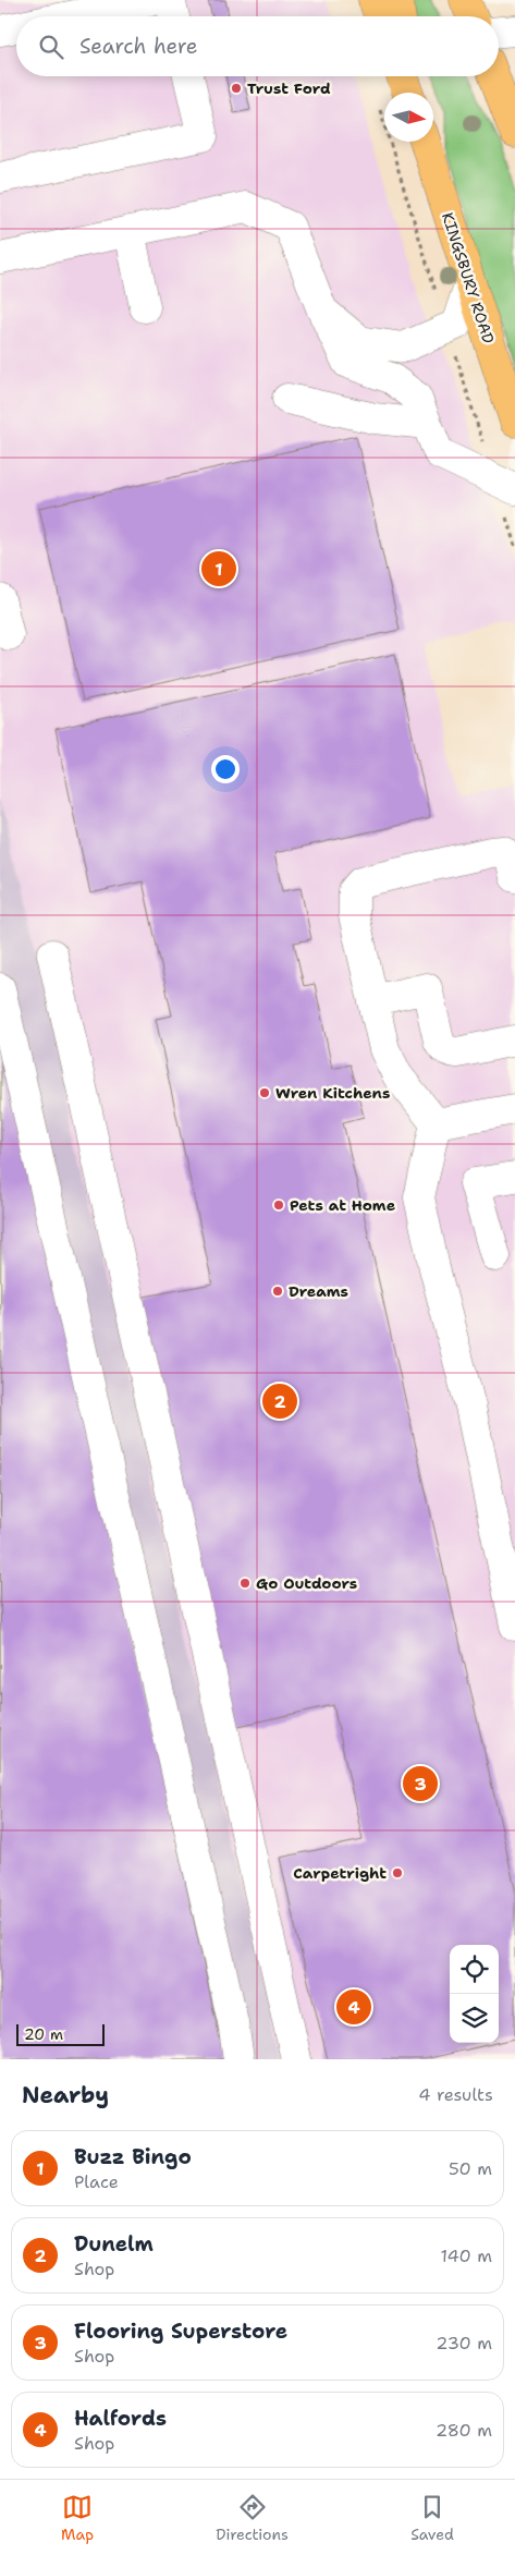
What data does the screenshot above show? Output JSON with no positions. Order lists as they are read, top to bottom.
{
  "streets": {
    "highway": ["KINGSBURY ROAD"]
  },
  "places": [
    "Trust Ford",
    "Wren Kitchens",
    "Pets at Home",
    "Dreams",
    "Go Outdoors",
    "Carpetright"
  ],
  "scale_bar": "20 m",
  "north": "right",
  "page": {
    "search": "Search here",
    "pins": [
      "1",
      "2",
      "3",
      "4"
    ],
    "scale": "20 m",
    "heading": ["Nearby", "4 results"],
    "list": [
      {
        "mark": "1",
        "name": "Buzz Bingo",
        "note": "Place",
        "value": "50 m"
      },
      {
        "mark": "2",
        "name": "Dunelm",
        "note": "Shop",
        "value": "140 m"
      },
      {
        "mark": "3",
        "name": "Flooring Superstore",
        "note": "Shop",
        "value": "230 m"
      },
      {
        "mark": "4",
        "name": "Halfords",
        "note": "Shop",
        "value": "280 m"
      }
    ],
    "nav": ["Map", "Directions", "Saved"]
  }
}
